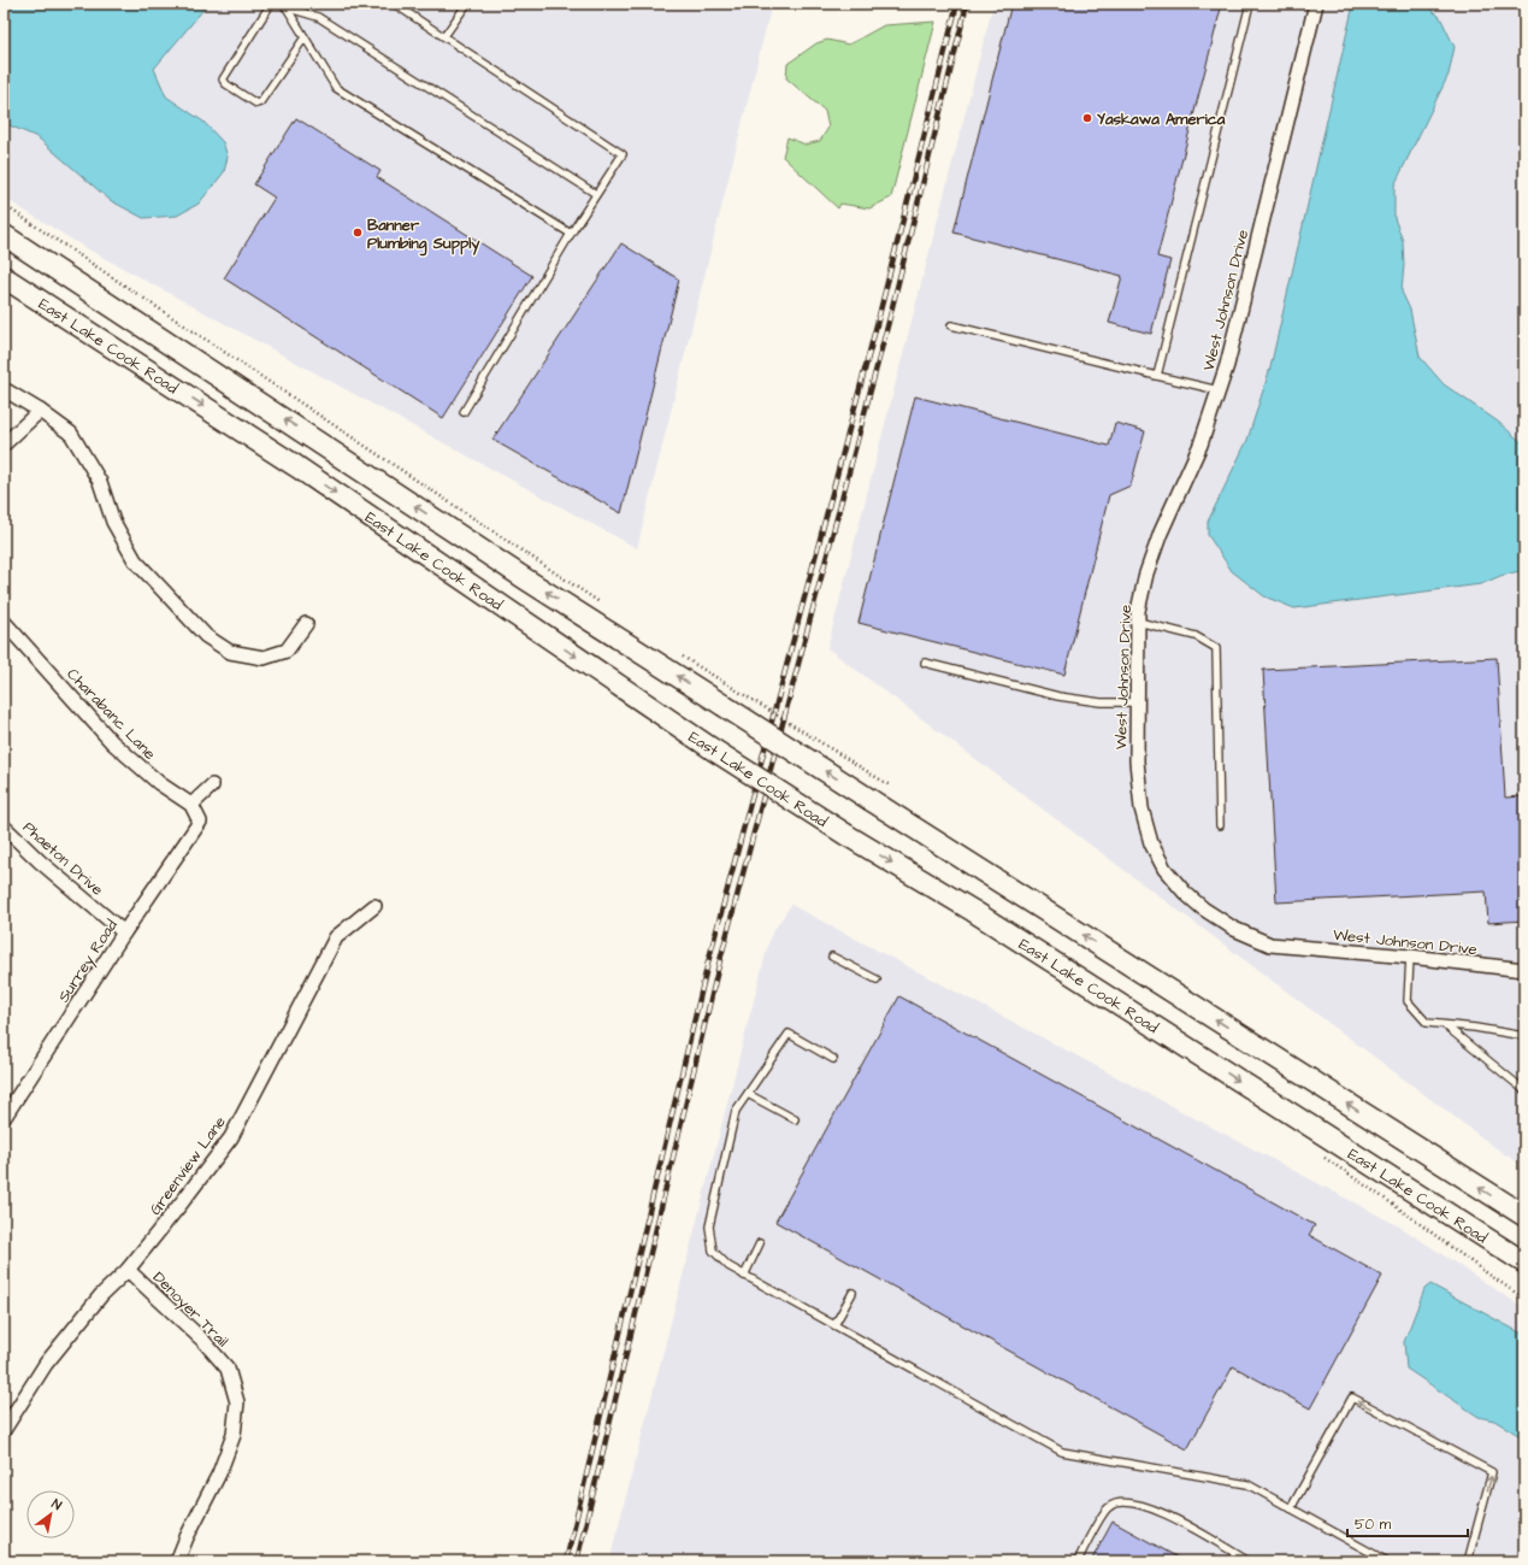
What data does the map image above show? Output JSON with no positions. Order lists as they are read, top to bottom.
{
  "streets": {
    "main road": ["East Lake Cook Road"],
    "street": [
      "West Johnson Drive",
      "Charabanc Lane",
      "Phaeton Drive",
      "Surrey Road",
      "Greenview Lane",
      "Denoyer Trail"
    ]
  },
  "crossings": [
    ["Charabanc Lane", "Surrey Road"],
    ["Phaeton Drive", "Surrey Road"],
    ["Greenview Lane", "Denoyer Trail"]
  ],
  "places": ["Yaskawa America", "Banner Plumbing Supply"],
  "scale_bar": "50 m",
  "north": "top right"
}
